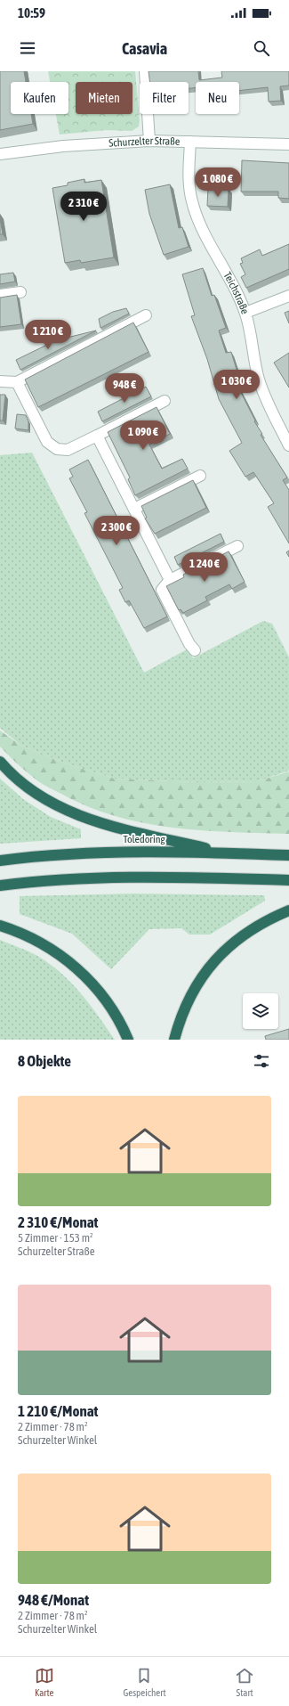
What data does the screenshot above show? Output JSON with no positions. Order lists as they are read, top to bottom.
{
  "streets": {
    "highway": ["Toledoring"],
    "street": ["Schurzelter Straße", "Teichstraße"]
  },
  "crossings": [
    ["Schurzelter Straße", "Teichstraße"]
  ],
  "page": {
    "status": "10:59",
    "header": "Casavia",
    "chip": [
      "Kaufen",
      "Mieten",
      "Filter",
      "Neu"
    ],
    "price": [
      "1 080 €",
      "2 310 €",
      "1 210 €",
      "1 030 €",
      "948 €",
      "1 090 €",
      "2 300 €",
      "1 240 €"
    ],
    "heading": "8 Objekte",
    "list": [
      {
        "name": "2 310 €/Monat",
        "note": "5 Zimmer · 153 m² · Schurzelter Straße"
      },
      {
        "name": "1 210 €/Monat",
        "note": "2 Zimmer · 78 m² · Schurzelter Winkel"
      },
      {
        "name": "948 €/Monat",
        "note": "2 Zimmer · 78 m² · Schurzelter Winkel"
      }
    ],
    "tabs": ["Karte", "Gespeichert", "Start"]
  }
}
